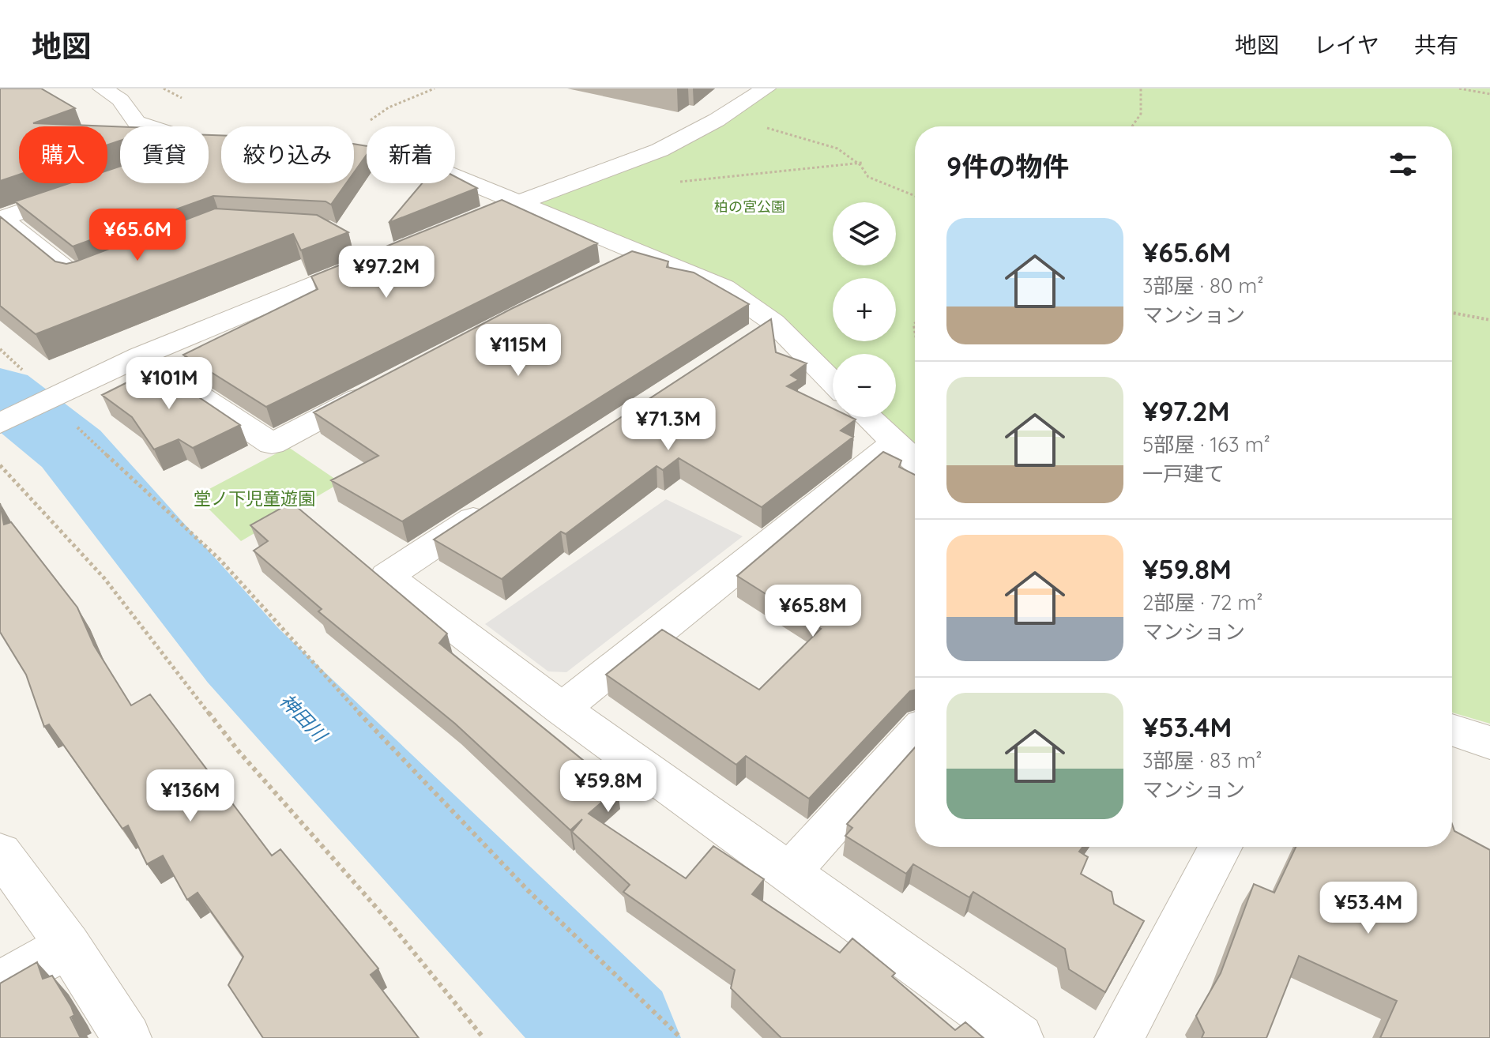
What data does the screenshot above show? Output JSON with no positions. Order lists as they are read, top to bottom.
{
  "water": ["神田川"],
  "parks": ["柏の宮公園", "堂ノ下児童遊園"],
  "page": {
    "header": "地図",
    "nav": ["地図", "レイヤ", "共有"],
    "chip": [
      "購入",
      "賃貸",
      "絞り込み",
      "新着"
    ],
    "heading": "9件の物件",
    "map_buttons": ["+", "−"],
    "list": [
      {
        "name": "¥65.6M",
        "note": "3部屋 · 80 m² · マンション"
      },
      {
        "name": "¥97.2M",
        "note": "5部屋 · 163 m² · 一戸建て"
      },
      {
        "name": "¥59.8M",
        "note": "2部屋 · 72 m² · マンション"
      },
      {
        "name": "¥53.4M",
        "note": "3部屋 · 83 m² · マンション"
      }
    ],
    "price": [
      "¥65.6M",
      "¥97.2M",
      "¥115M",
      "¥101M",
      "¥71.3M",
      "¥65.8M",
      "¥59.8M",
      "¥136M",
      "¥53.4M"
    ]
  }
}
